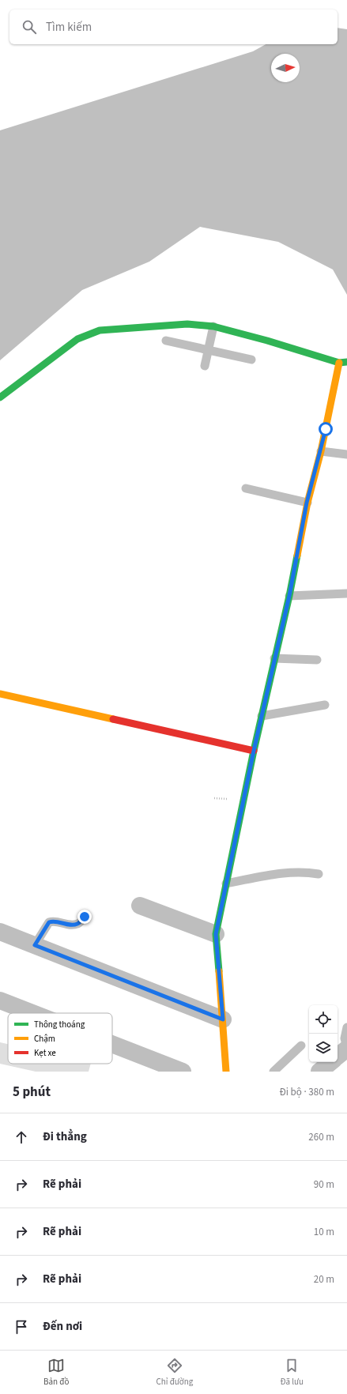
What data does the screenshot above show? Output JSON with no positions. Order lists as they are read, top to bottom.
{
  "legend": ["Thông thoáng", "Chậm", "Kẹt xe"],
  "north": "right",
  "page": {
    "search": "Tìm kiếm",
    "heading": ["5 phút", "Đi bộ · 380 m"],
    "list": [
      ["Đi thẳng", "260 m"],
      ["Rẽ phải", "90 m"],
      ["Rẽ phải", "10 m"],
      ["Rẽ phải", "20 m"],
      "Đến nơi"
    ],
    "nav": ["Bản đồ", "Chỉ đường", "Đã lưu"]
  }
}
